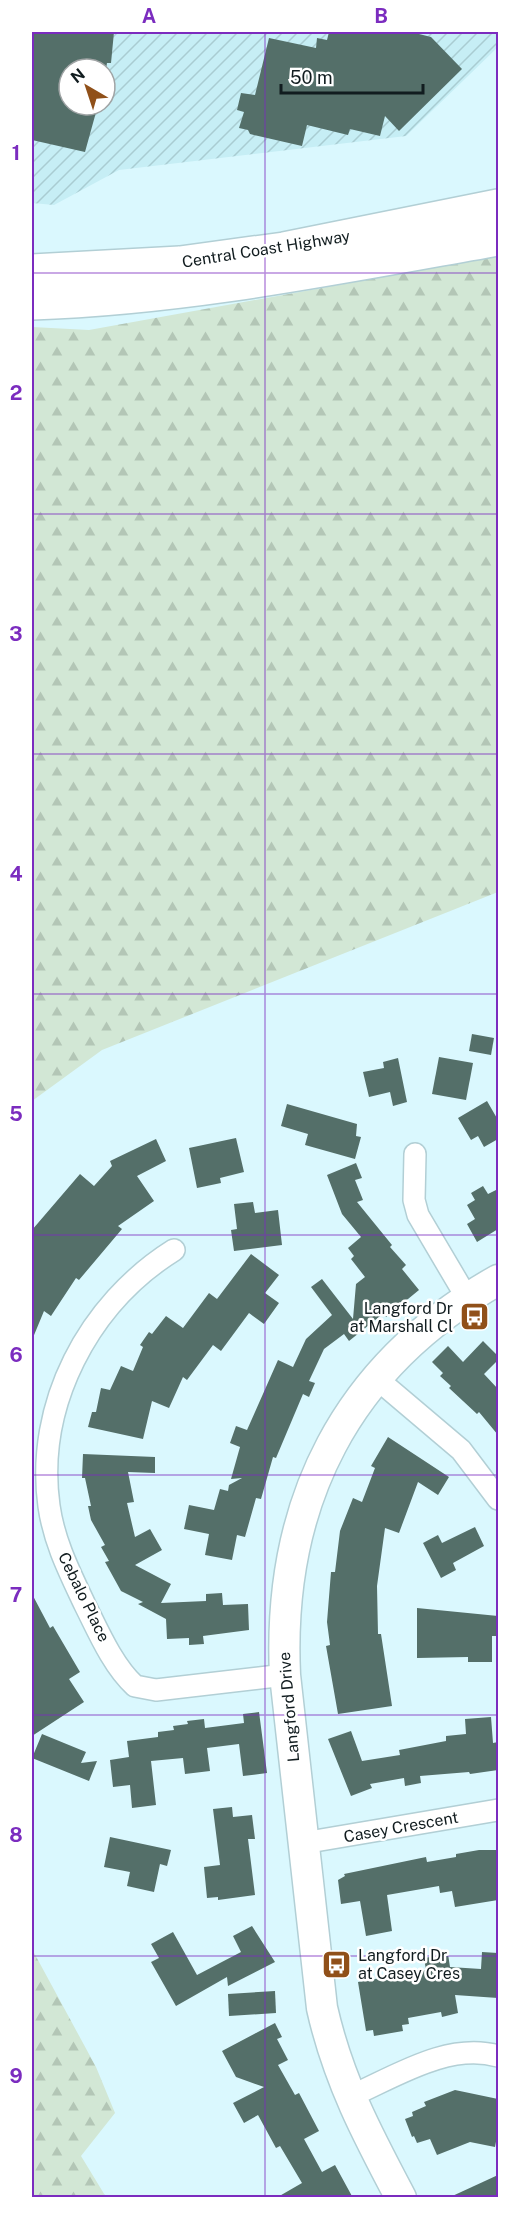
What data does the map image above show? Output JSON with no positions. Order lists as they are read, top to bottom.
{
  "streets": {
    "highway": ["Central Coast Highway"],
    "street": ["Cebalo Place", "Langford Drive", "Casey Crescent"]
  },
  "crossings": [
    ["Cebalo Place", "Langford Drive"],
    ["Langford Drive", "Casey Crescent"]
  ],
  "places": {
    "bus stop": ["Langford Dr at Marshall Cl", "Langford Dr at Casey Cres"]
  },
  "scale_bar": "50 m",
  "north": "top left",
  "grid": {
    "columns": ["A", "B"],
    "rows": [
      "1",
      "2",
      "3",
      "4",
      "5",
      "6",
      "7",
      "8",
      "9"
    ]
  }
}
